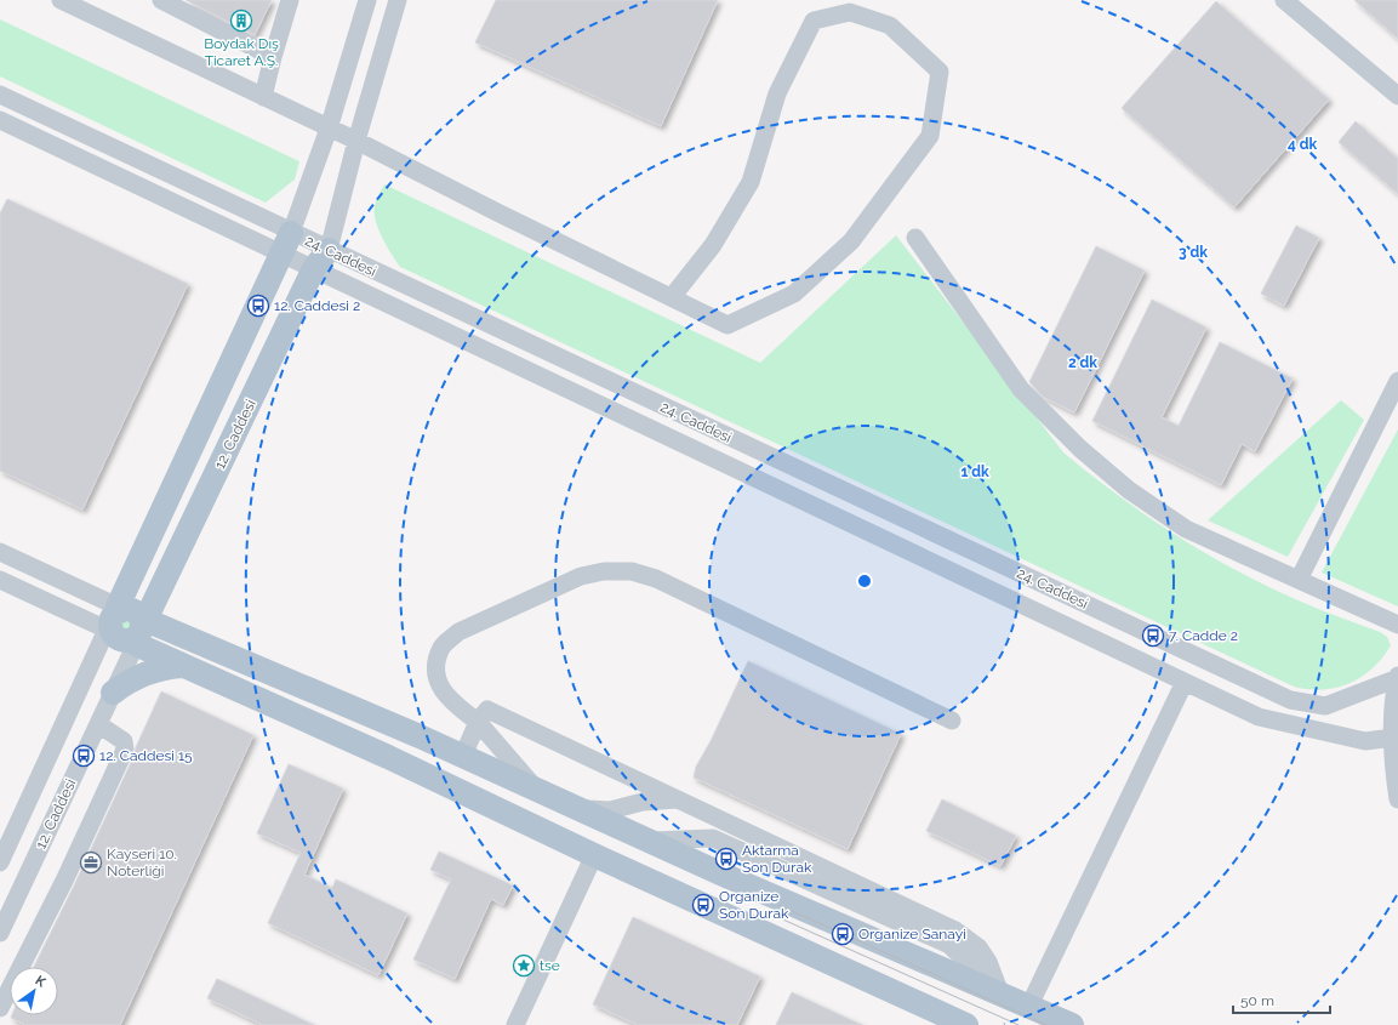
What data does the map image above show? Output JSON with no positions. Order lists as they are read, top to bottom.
{
  "streets": {
    "main road": ["12. Caddesi"],
    "street": ["24. Caddesi"]
  },
  "crossings": [
    ["24. Caddesi", "12. Caddesi"]
  ],
  "places": {
    "building": ["Boydak Dış Ticaret A.Ş."],
    "bus stop": [
      "12. Caddesi 2",
      "7. Cadde 2",
      "12. Caddesi 15",
      "Aktarma Son Durak",
      "Organize Son Durak",
      "Organize Sanayi"
    ],
    "office": ["Kayseri 10. Noterliği"],
    "place": ["tse"]
  },
  "scale_bar": "50 m",
  "north": "top right",
  "rings": [
    "4 dk",
    "3 dk",
    "2 dk",
    "1 dk"
  ]
}
